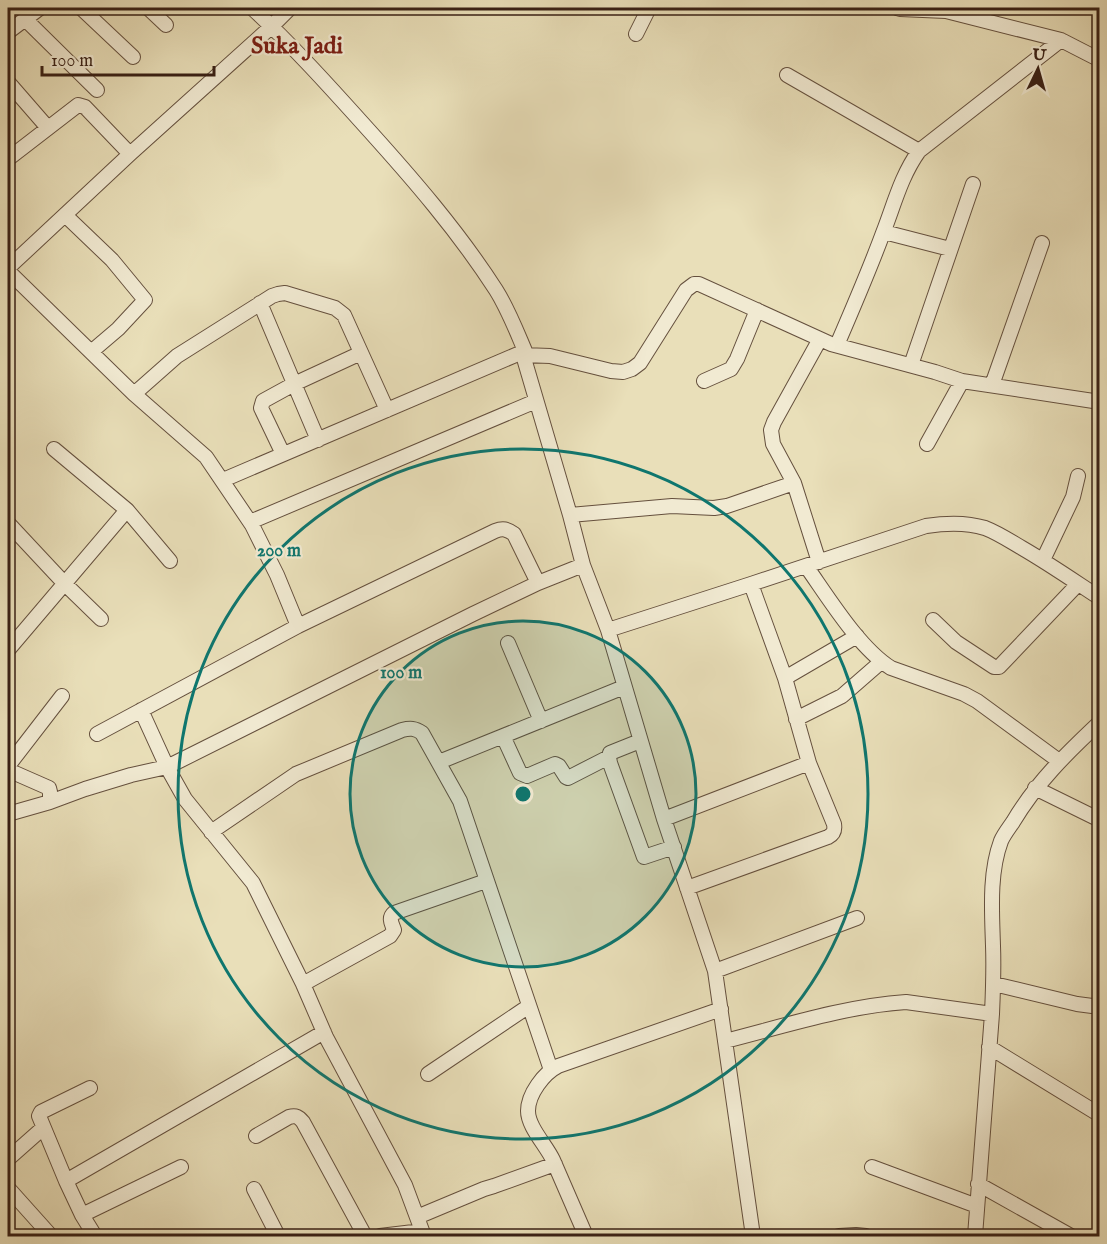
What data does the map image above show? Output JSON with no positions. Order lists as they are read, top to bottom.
{
  "districts": ["Suka Jadi"],
  "scale_bar": "100 m",
  "north": "top",
  "rings": ["200 m", "100 m"]
}
